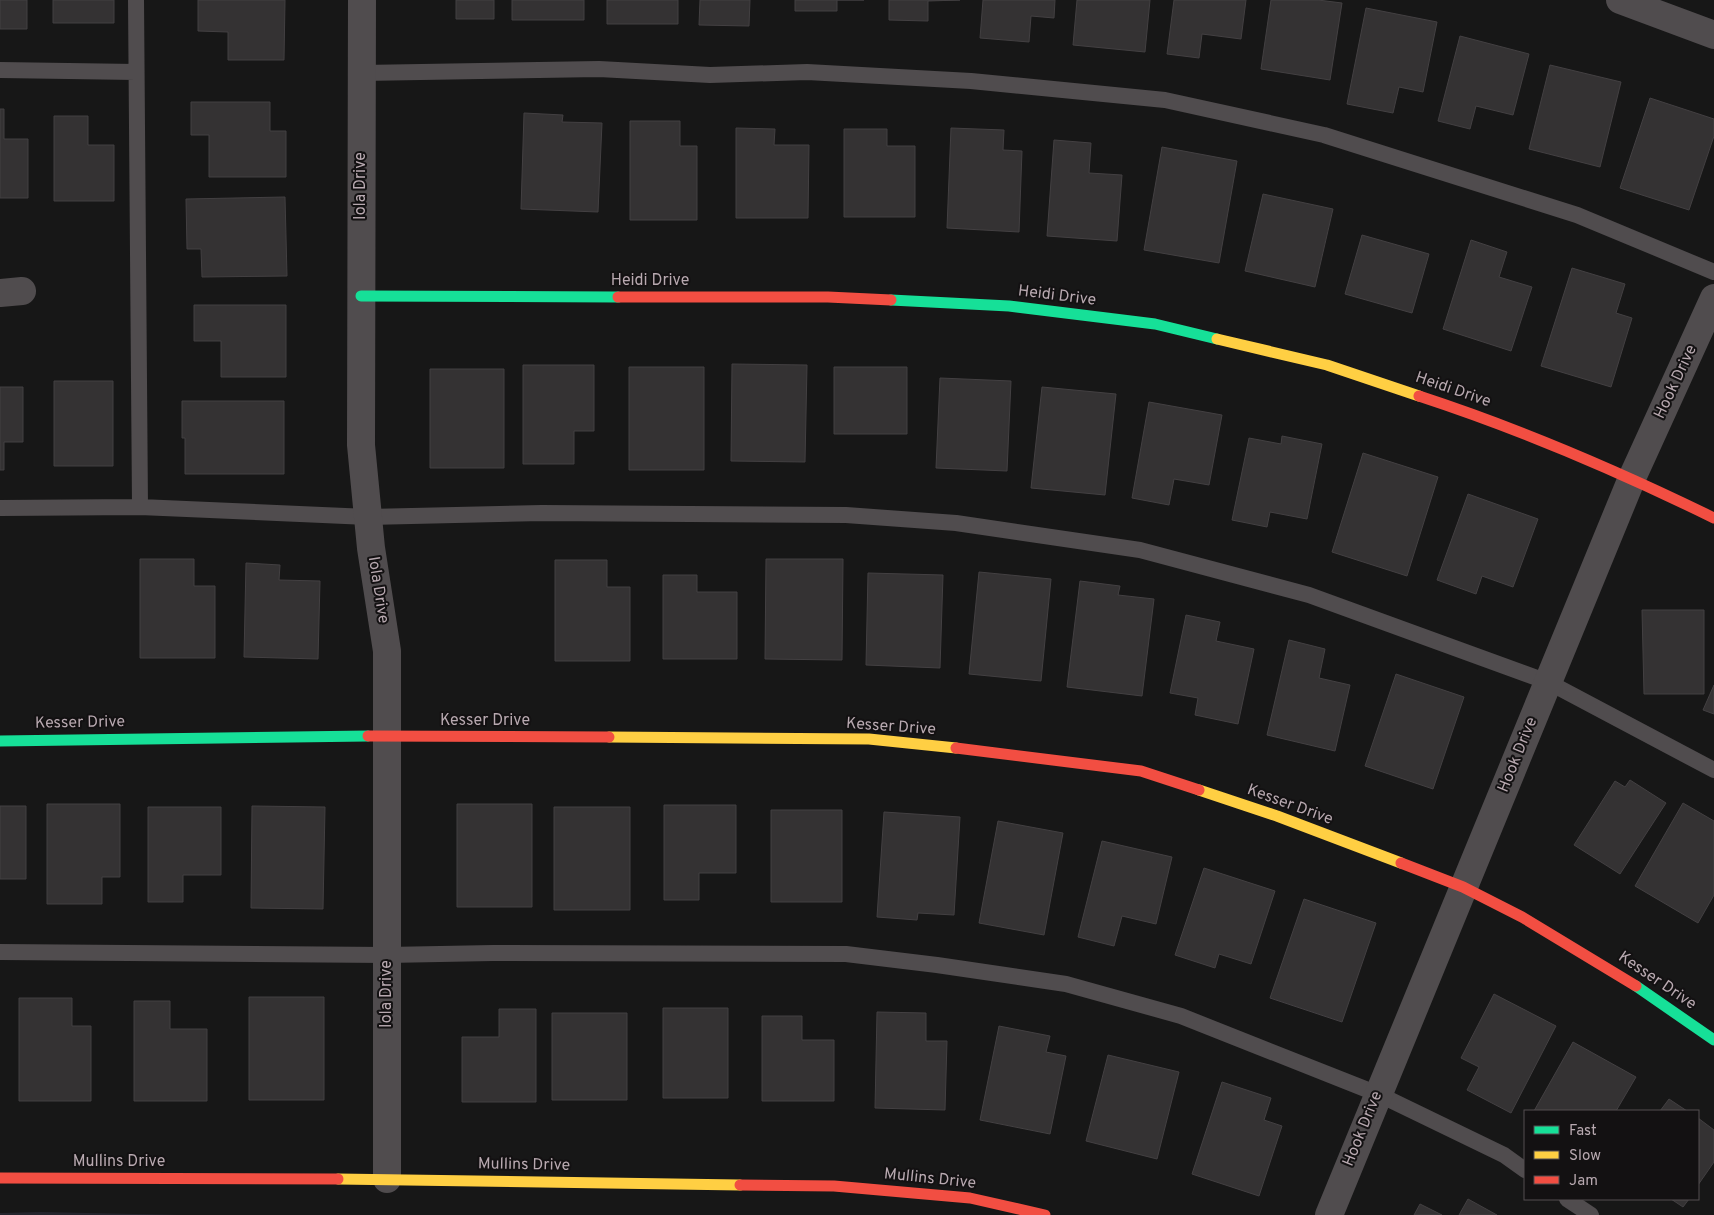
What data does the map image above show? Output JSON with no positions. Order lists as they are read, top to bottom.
{
  "streets": {
    "street": [
      "Iola Drive",
      "Heidi Drive",
      "Hook Drive",
      "Kesser Drive",
      "Mullins Drive"
    ]
  },
  "crossings": [
    ["Iola Drive", "Heidi Drive"],
    ["Iola Drive", "Kesser Drive"],
    ["Iola Drive", "Mullins Drive"],
    ["Heidi Drive", "Hook Drive"],
    ["Hook Drive", "Kesser Drive"]
  ],
  "legend": ["Fast", "Slow", "Jam"]
}
